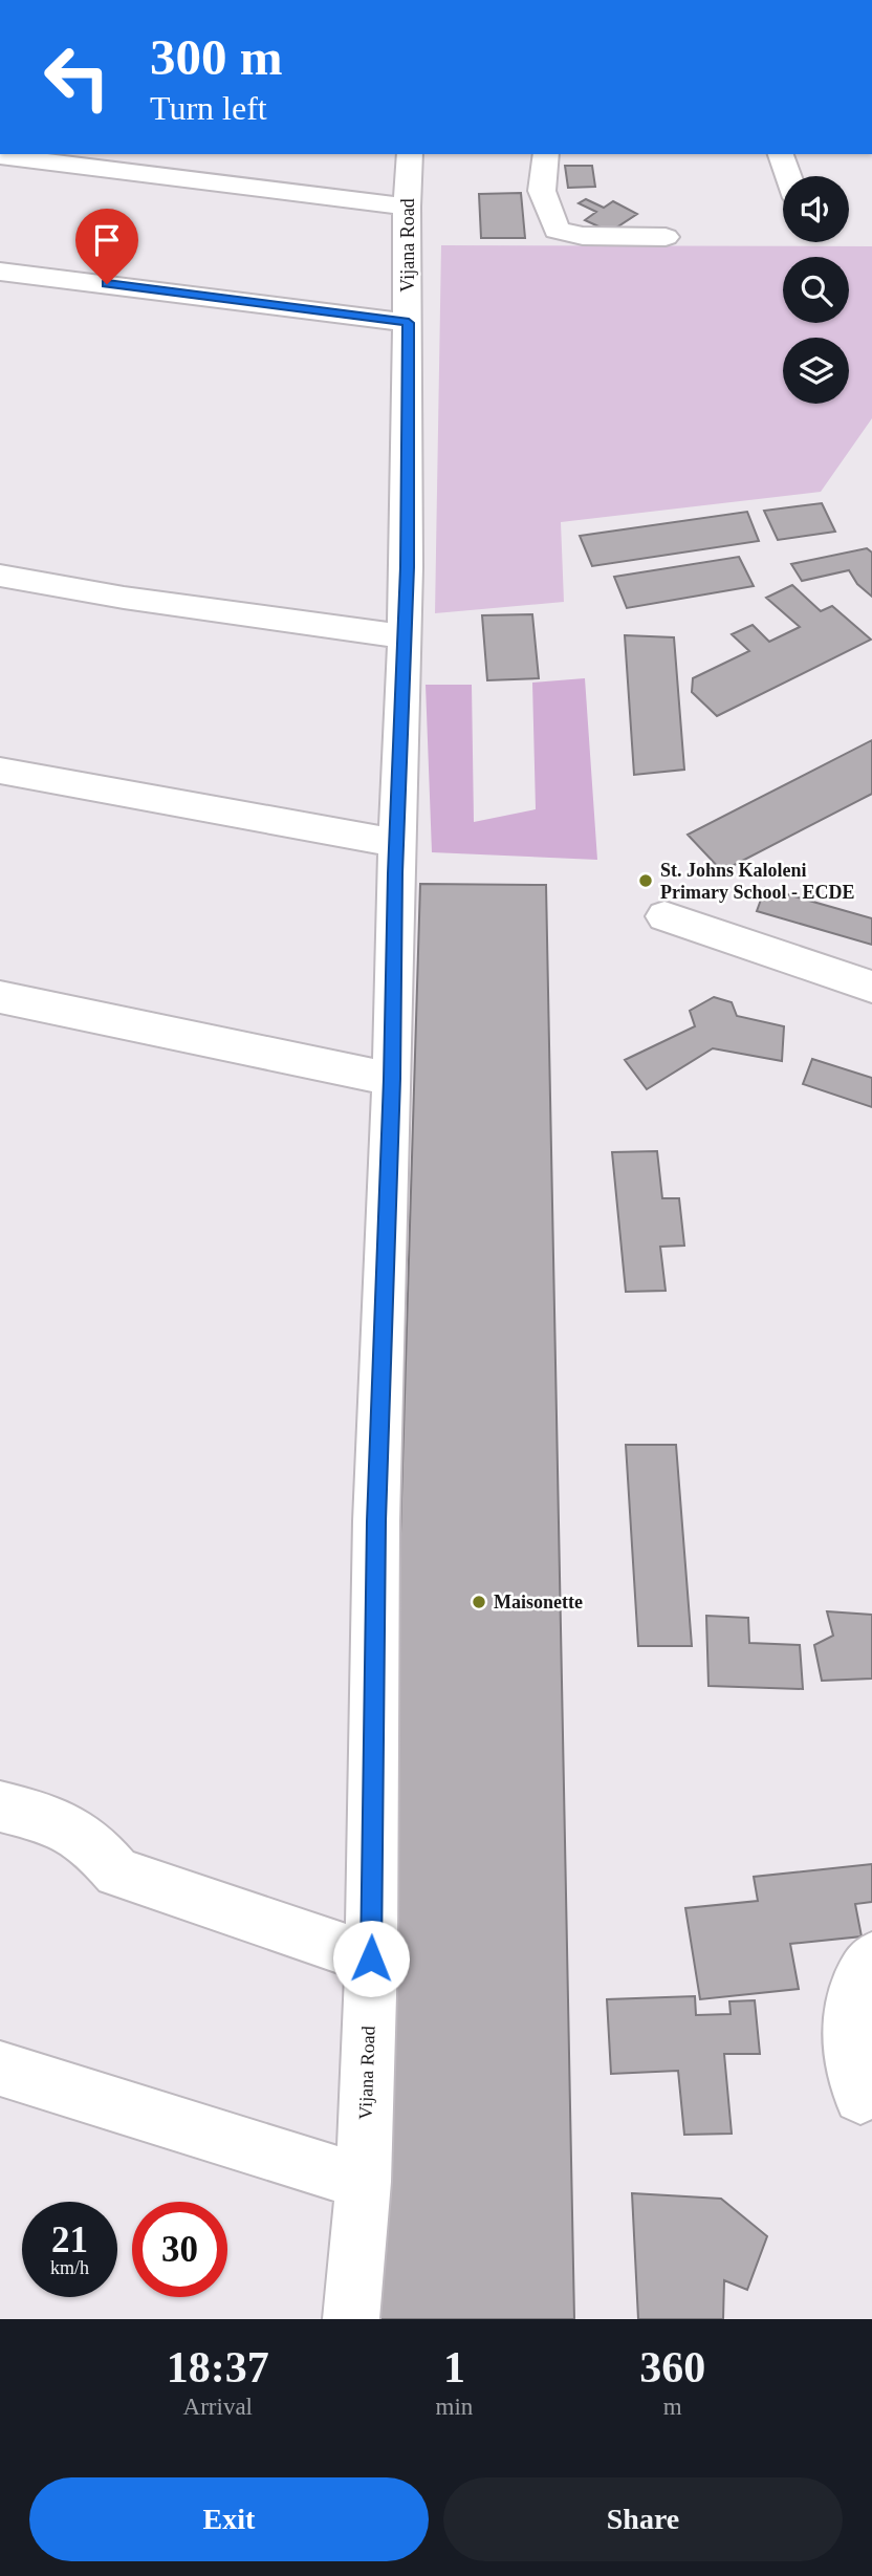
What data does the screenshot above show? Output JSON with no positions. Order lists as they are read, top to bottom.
{
  "streets": {
    "street": ["Vijana Road"]
  },
  "places": ["St. Johns Kaloleni Primary School - ECDE", "Maisonette"],
  "page": {
    "turn": ["300 m", "Turn left"],
    "speed": "21 km/h",
    "limit": "30",
    "eta": [
      "18:37",
      "Arrival",
      "1",
      "min",
      "360",
      "m"
    ],
    "buttons": ["Exit", "Share"]
  }
}
